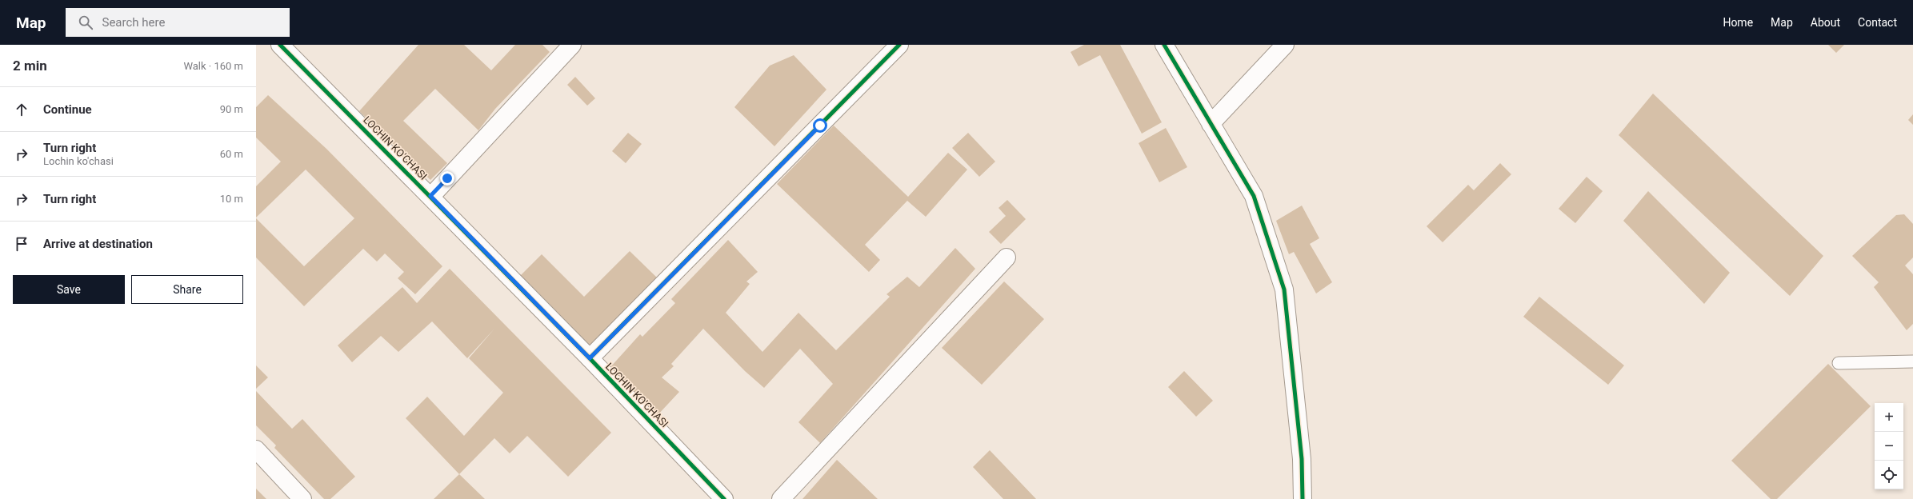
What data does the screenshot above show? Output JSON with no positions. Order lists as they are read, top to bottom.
{
  "streets": {
    "street": ["LOCHIN KO'CHASI"]
  },
  "page": {
    "header": "Map",
    "search": "Search here",
    "nav": [
      "Home",
      "Map",
      "About",
      "Contact"
    ],
    "heading": ["2 min", "Walk · 160 m"],
    "list": [
      ["Continue", "90 m"],
      ["Turn right", "Lochin ko'chasi", "60 m"],
      ["Turn right", "10 m"],
      "Arrive at destination"
    ],
    "buttons": ["Save", "Share"],
    "map_buttons": ["+", "−"]
  }
}
